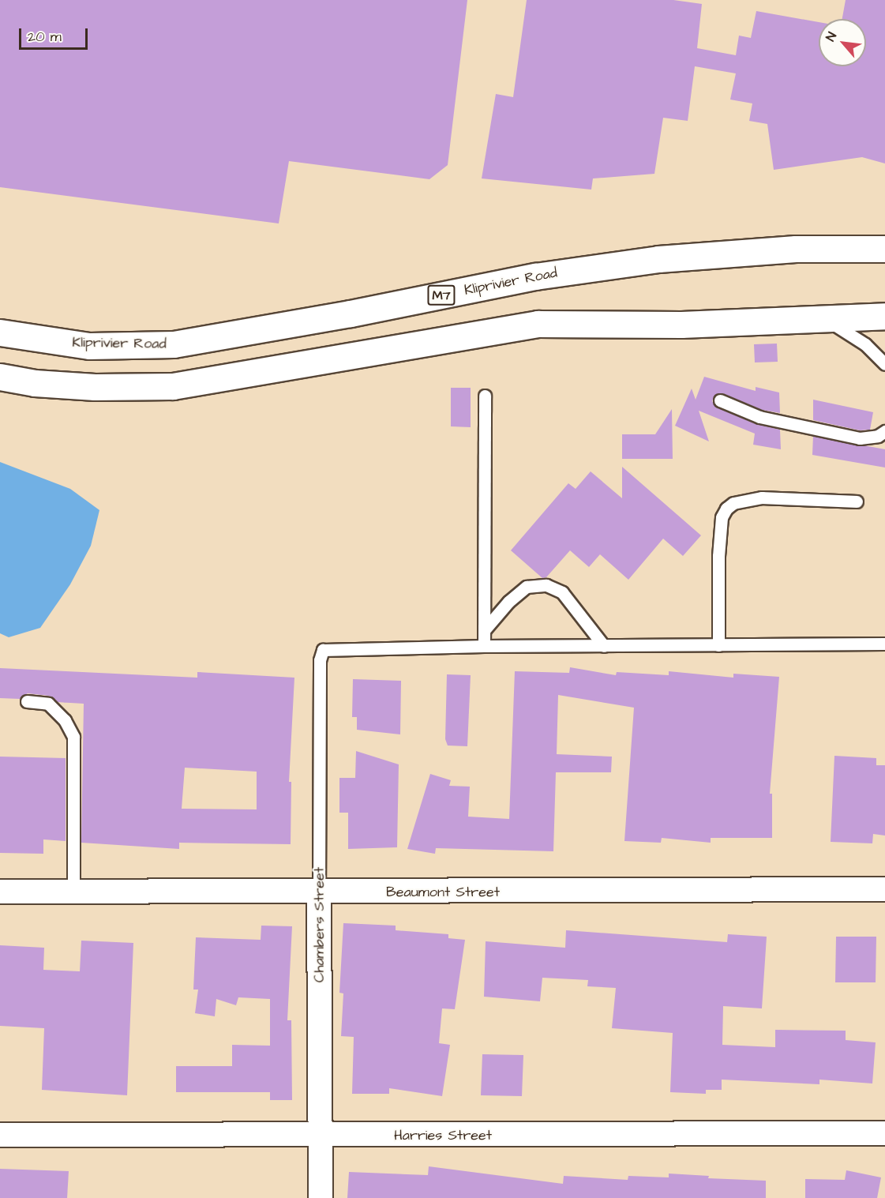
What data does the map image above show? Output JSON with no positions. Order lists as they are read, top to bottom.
{
  "streets": {
    "main road": ["Kliprivier Road", "M7"],
    "street": ["Beaumont Street", "Chambers Street", "Harries Street"]
  },
  "crossings": [
    ["Beaumont Street", "Chambers Street"],
    ["Chambers Street", "Harries Street"]
  ],
  "scale_bar": "20 m",
  "north": "top left"
}
